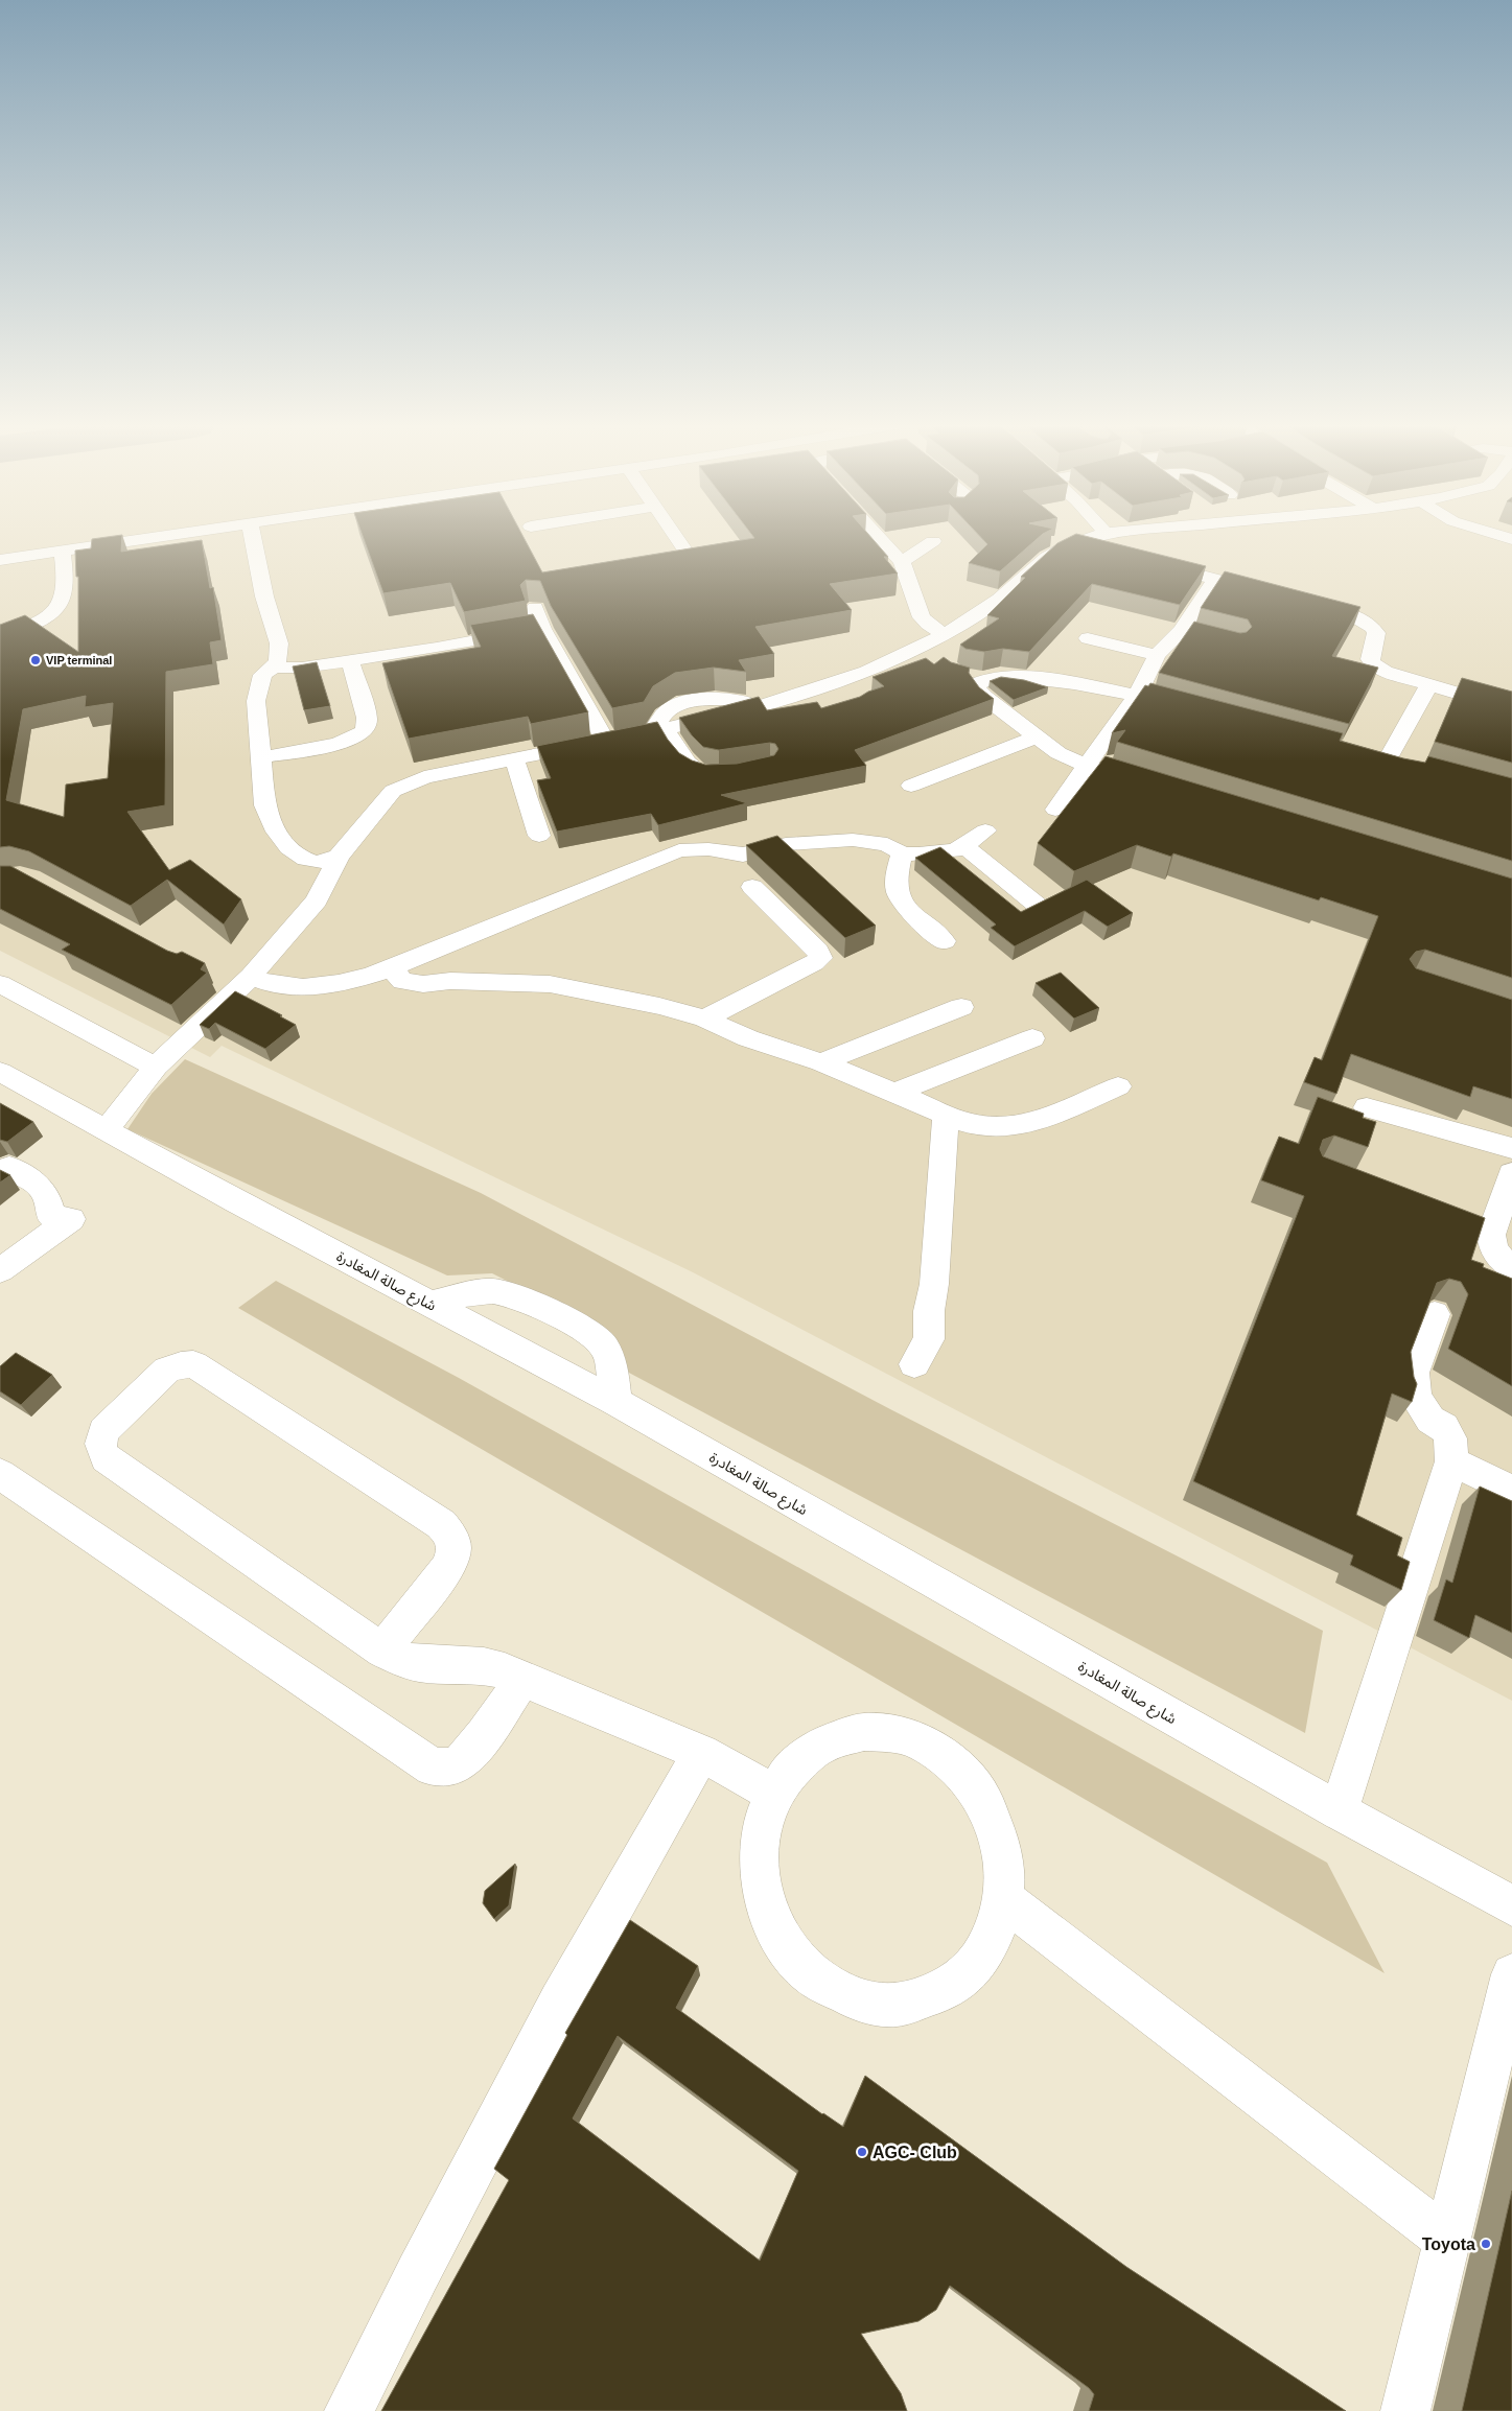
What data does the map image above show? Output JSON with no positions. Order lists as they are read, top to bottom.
{
  "streets": {
    "street": ["شارع صالة المغادرة"]
  },
  "places": ["VIP terminal", "AGC- Club", "Toyota"]
}
